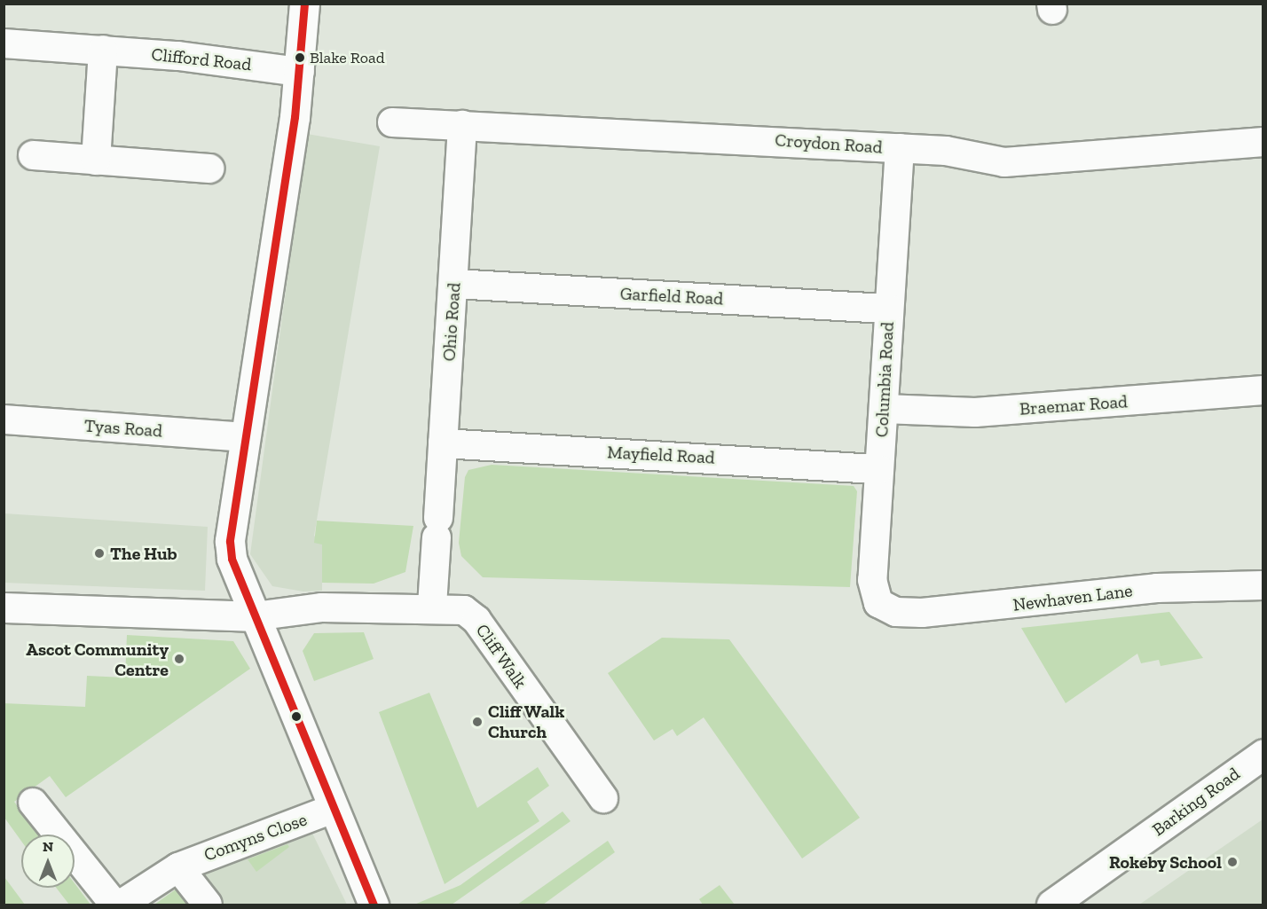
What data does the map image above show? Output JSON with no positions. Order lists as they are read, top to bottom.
{
  "streets": {
    "street": [
      "Clifford Road",
      "Croydon Road",
      "Garfield Road",
      "Ohio Road",
      "Columbia Road",
      "Braemar Road",
      "Tyas Road",
      "Mayfield Road",
      "Newhaven Lane",
      "Cliff Walk",
      "Barking Road",
      "Comyns Close"
    ]
  },
  "crossings": [
    ["Croydon Road", "Ohio Road"],
    ["Croydon Road", "Columbia Road"],
    ["Garfield Road", "Ohio Road"],
    ["Garfield Road", "Columbia Road"],
    ["Ohio Road", "Mayfield Road"],
    ["Ohio Road", "Cliff Walk"],
    ["Columbia Road", "Braemar Road"],
    ["Columbia Road", "Mayfield Road"],
    ["Columbia Road", "Newhaven Lane"]
  ],
  "places": [
    "Blake Road",
    "The Hub",
    "Ascot Community Centre",
    "Cliff Walk Church",
    "Rokeby School"
  ],
  "north": "top"
}
